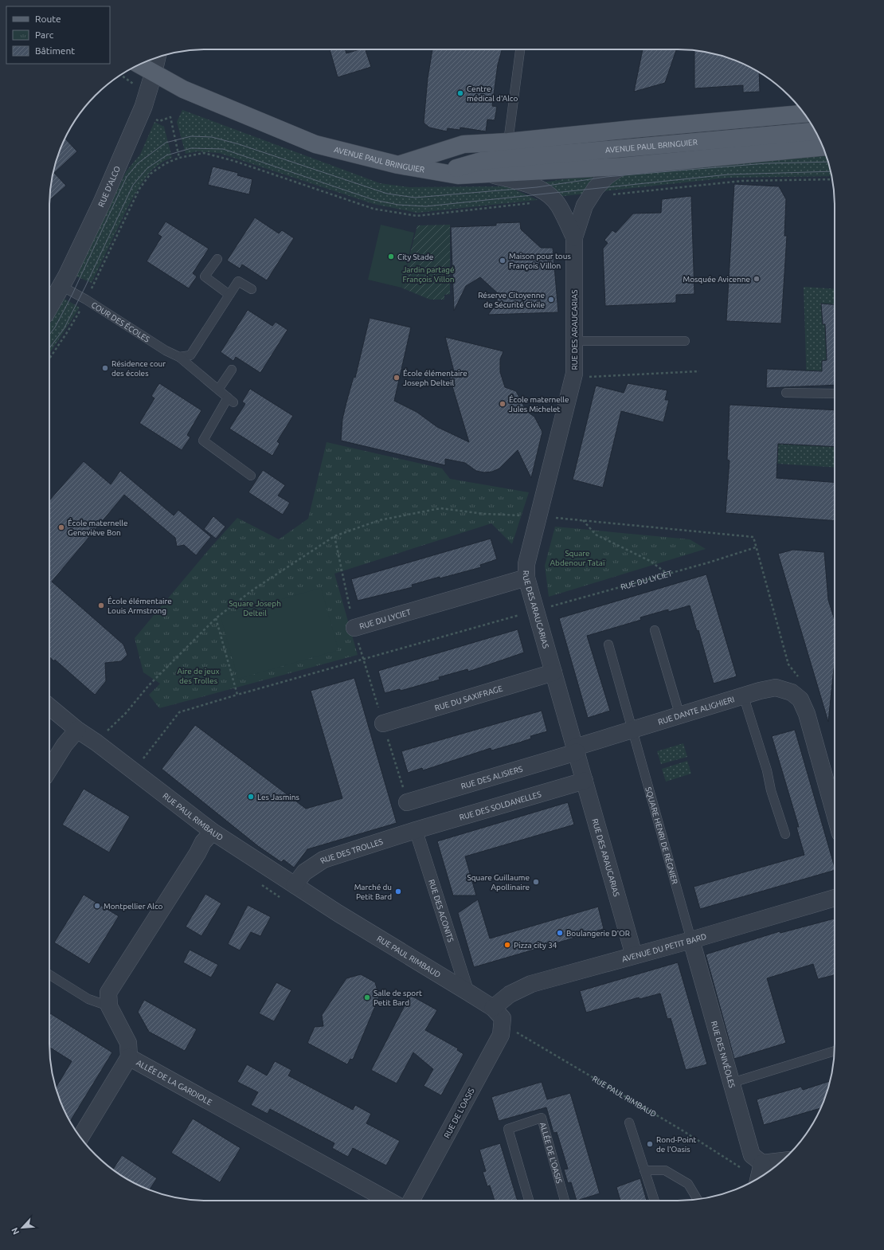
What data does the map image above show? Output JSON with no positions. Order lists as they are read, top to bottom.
{
  "streets": {
    "main road": ["AVENUE PAUL BRINGUIER"],
    "street": [
      "RUE D'ALCO",
      "RUE DES ARAUCARIAS",
      "RUE DU LYCIET",
      "RUE DU SAXIFRAGE",
      "RUE DANTE ALIGHIERI",
      "RUE DES ALISIERS",
      "RUE DES SOLDANELLES",
      "RUE PAUL RIMBAUD",
      "RUE DES TROLLES",
      "RUE DES ACONITS",
      "AVENUE DU PETIT BARD",
      "RUE DES NIVÉOLES",
      "ALLÉE DE LA GARDIOLE",
      "RUE DE L'OASIS"
    ],
    "lane": ["COUR DES ÉCOLES", "SQUARE HENRI DE RÉGNIER", "ALLÉE DE L'OASIS"]
  },
  "crossings": [
    ["AVENUE PAUL BRINGUIER", "RUE D'ALCO"],
    ["AVENUE PAUL BRINGUIER", "RUE DES ARAUCARIAS"],
    ["RUE D'ALCO", "COUR DES ÉCOLES"],
    ["RUE DES ARAUCARIAS", "RUE DU LYCIET"],
    ["RUE DES ARAUCARIAS", "RUE DU SAXIFRAGE"],
    ["RUE DES ARAUCARIAS", "RUE DANTE ALIGHIERI"],
    ["RUE DES ARAUCARIAS", "RUE DES ALISIERS"],
    ["RUE DES ARAUCARIAS", "RUE DES SOLDANELLES"],
    ["RUE DES ARAUCARIAS", "AVENUE DU PETIT BARD"],
    ["RUE DU LYCIET", "RUE PAUL RIMBAUD"],
    ["RUE DANTE ALIGHIERI", "RUE DES ALISIERS"],
    ["RUE DANTE ALIGHIERI", "SQUARE HENRI DE RÉGNIER"],
    ["RUE DES SOLDANELLES", "RUE DES TROLLES"],
    ["RUE DES SOLDANELLES", "RUE DES ACONITS"],
    ["RUE PAUL RIMBAUD", "RUE DES TROLLES"],
    ["RUE PAUL RIMBAUD", "RUE DES ACONITS"],
    ["RUE PAUL RIMBAUD", "AVENUE DU PETIT BARD"],
    ["RUE PAUL RIMBAUD", "RUE DES NIVÉOLES"],
    ["RUE PAUL RIMBAUD", "ALLÉE DE LA GARDIOLE"],
    ["RUE PAUL RIMBAUD", "RUE DE L'OASIS"],
    ["SQUARE HENRI DE RÉGNIER", "AVENUE DU PETIT BARD"],
    ["SQUARE HENRI DE RÉGNIER", "RUE DES NIVÉOLES"],
    ["RUE DES TROLLES", "RUE DES ACONITS"],
    ["AVENUE DU PETIT BARD", "RUE DES NIVÉOLES"],
    ["AVENUE DU PETIT BARD", "RUE DE L'OASIS"]
  ],
  "parks": [
    "Jardin partagé François Villon",
    "Square Abdenour Tataï",
    "Square Joseph Delteil",
    "Aire de jeux des Trolles"
  ],
  "places": [
    "Centre médical d'Alco",
    "City Stade",
    "Maison pour tous François Villon",
    "Mosquée Avicenne",
    "Réserve Citoyenne de Sécurité Civile",
    "Résidence cour des écoles",
    "École élémentaire Joseph Delteil",
    "École maternelle Jules Michelet",
    "École maternelle Geneviève Bon",
    "École élémentaire Louis Armstrong",
    "Les Jasmins",
    "Square Guillaume Apollinaire",
    "Marché du Petit Bard",
    "Montpellier Alco",
    "Boulangerie D'OR",
    "Pizza city 34",
    "Salle de sport Petit Bard",
    "Rond-Point de l'Oasis"
  ],
  "legend": ["Route", "Parc", "Bâtiment"],
  "north": "bottom left"
}
